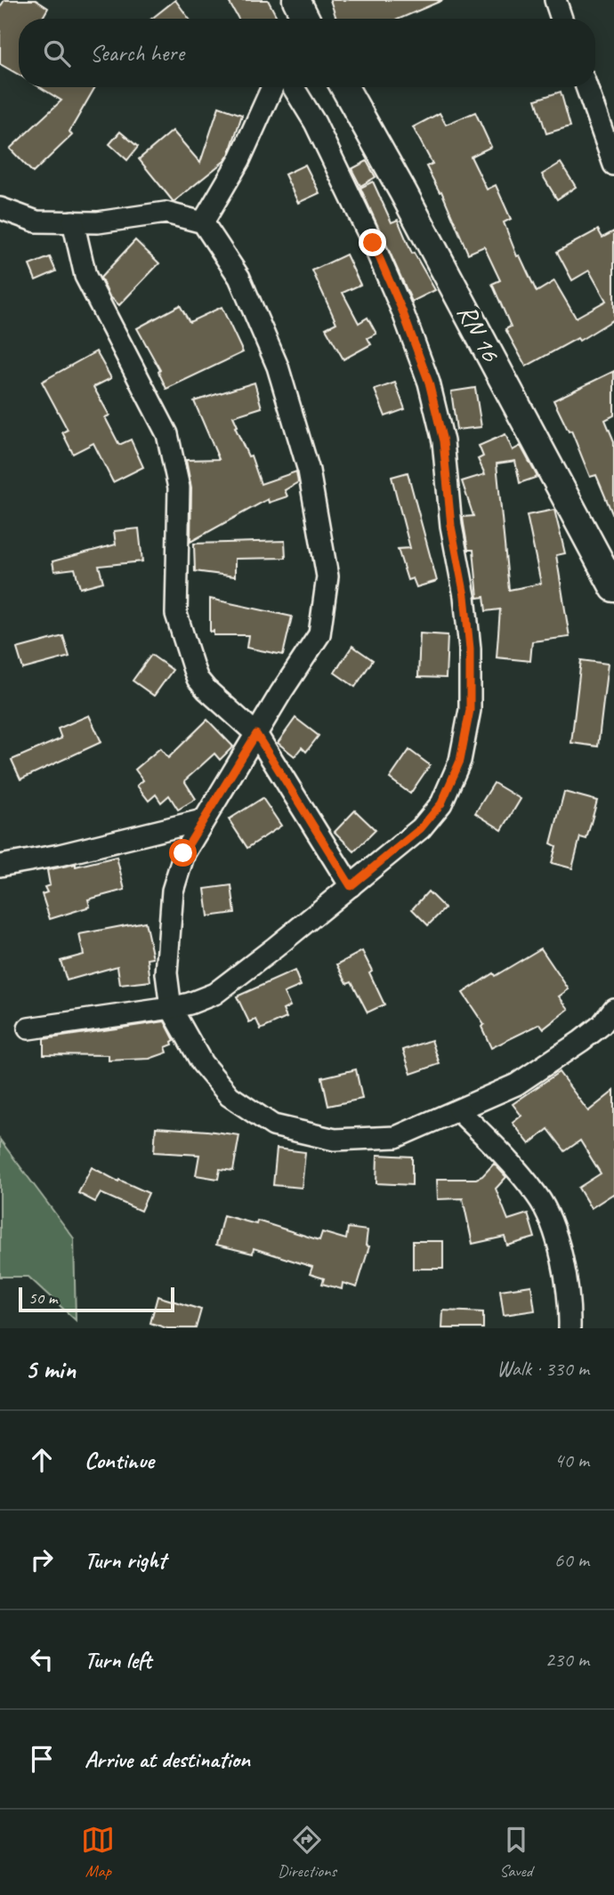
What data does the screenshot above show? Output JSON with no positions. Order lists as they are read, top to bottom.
{
  "streets": {
    "main road": ["RN 16"]
  },
  "scale_bar": "50 m",
  "page": {
    "search": "Search here",
    "scale": "50 m",
    "heading": ["5 min", "Walk · 330 m"],
    "list": [
      ["Continue", "40 m"],
      ["Turn right", "60 m"],
      ["Turn left", "230 m"],
      "Arrive at destination"
    ],
    "nav": ["Map", "Directions", "Saved"]
  }
}
